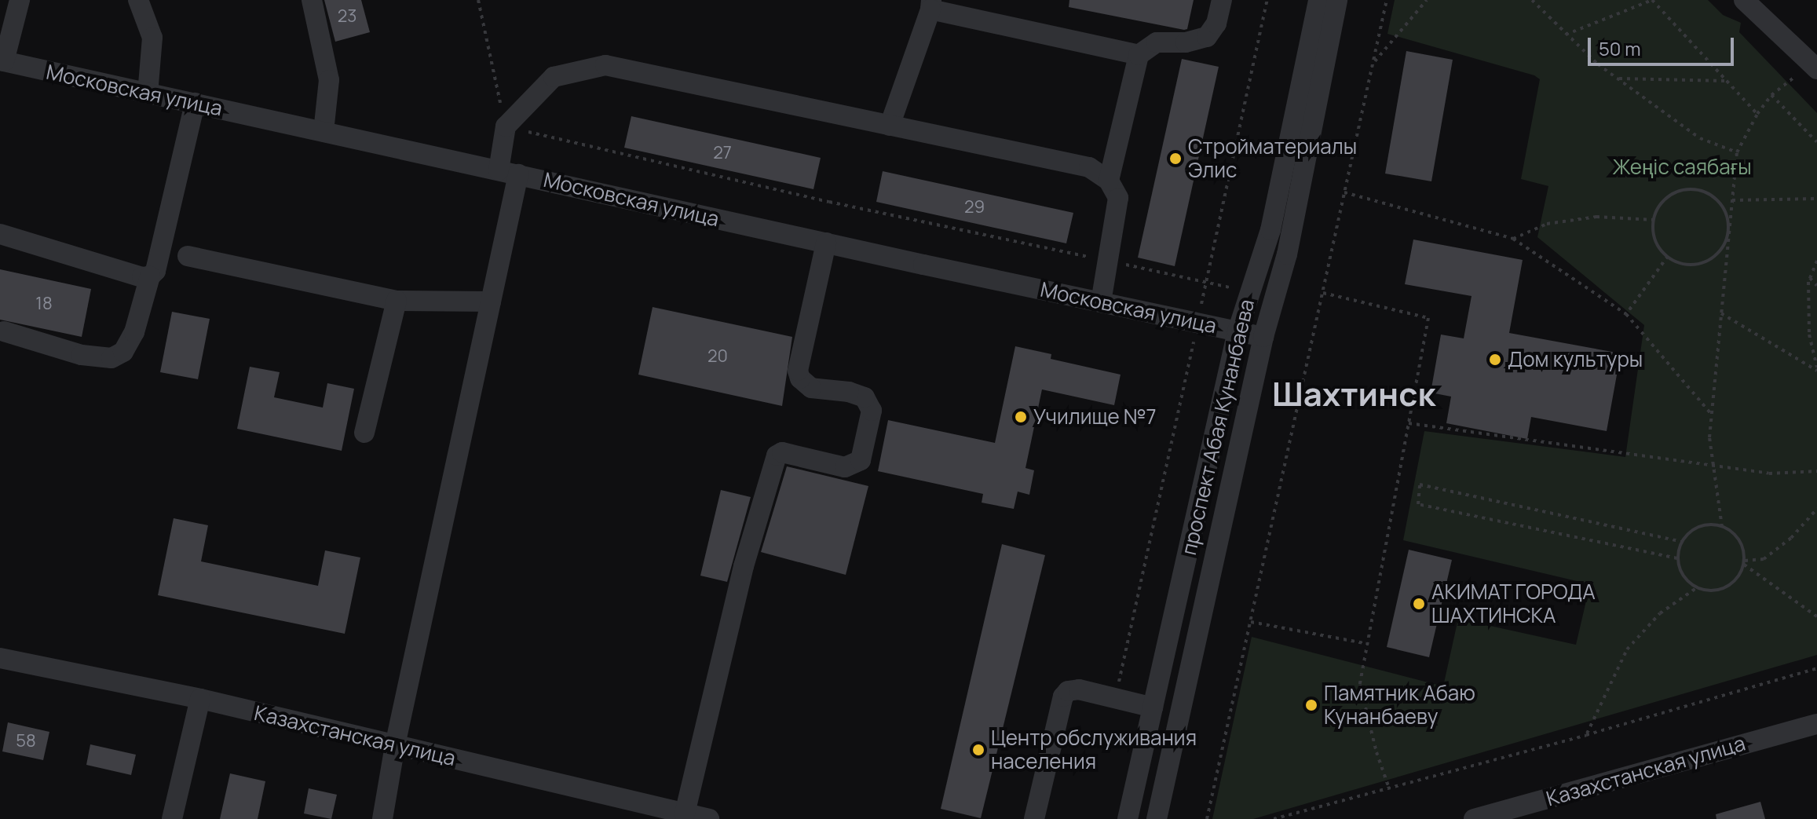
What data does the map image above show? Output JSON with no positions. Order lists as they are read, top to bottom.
{
  "streets": {
    "street": ["Московская улица", "проспект Абая Кунанбаева", "Казахстанская улица"]
  },
  "crossings": [
    ["Московская улица", "проспект Абая Кунанбаева"]
  ],
  "districts": ["Шахтинск"],
  "parks": ["Жеңіс саябағы"],
  "places": [
    "Стройматериалы Элис",
    "Дом культуры",
    "Училище №7",
    "АКИМАТ ГОРОДА ШАХТИНСКА",
    "Памятник Абаю Кунанбаеву",
    "Центр обслуживания населения"
  ],
  "house_numbers": [
    "23",
    "27",
    "29",
    "18",
    "20",
    "58"
  ],
  "scale_bar": "50 m"
}
